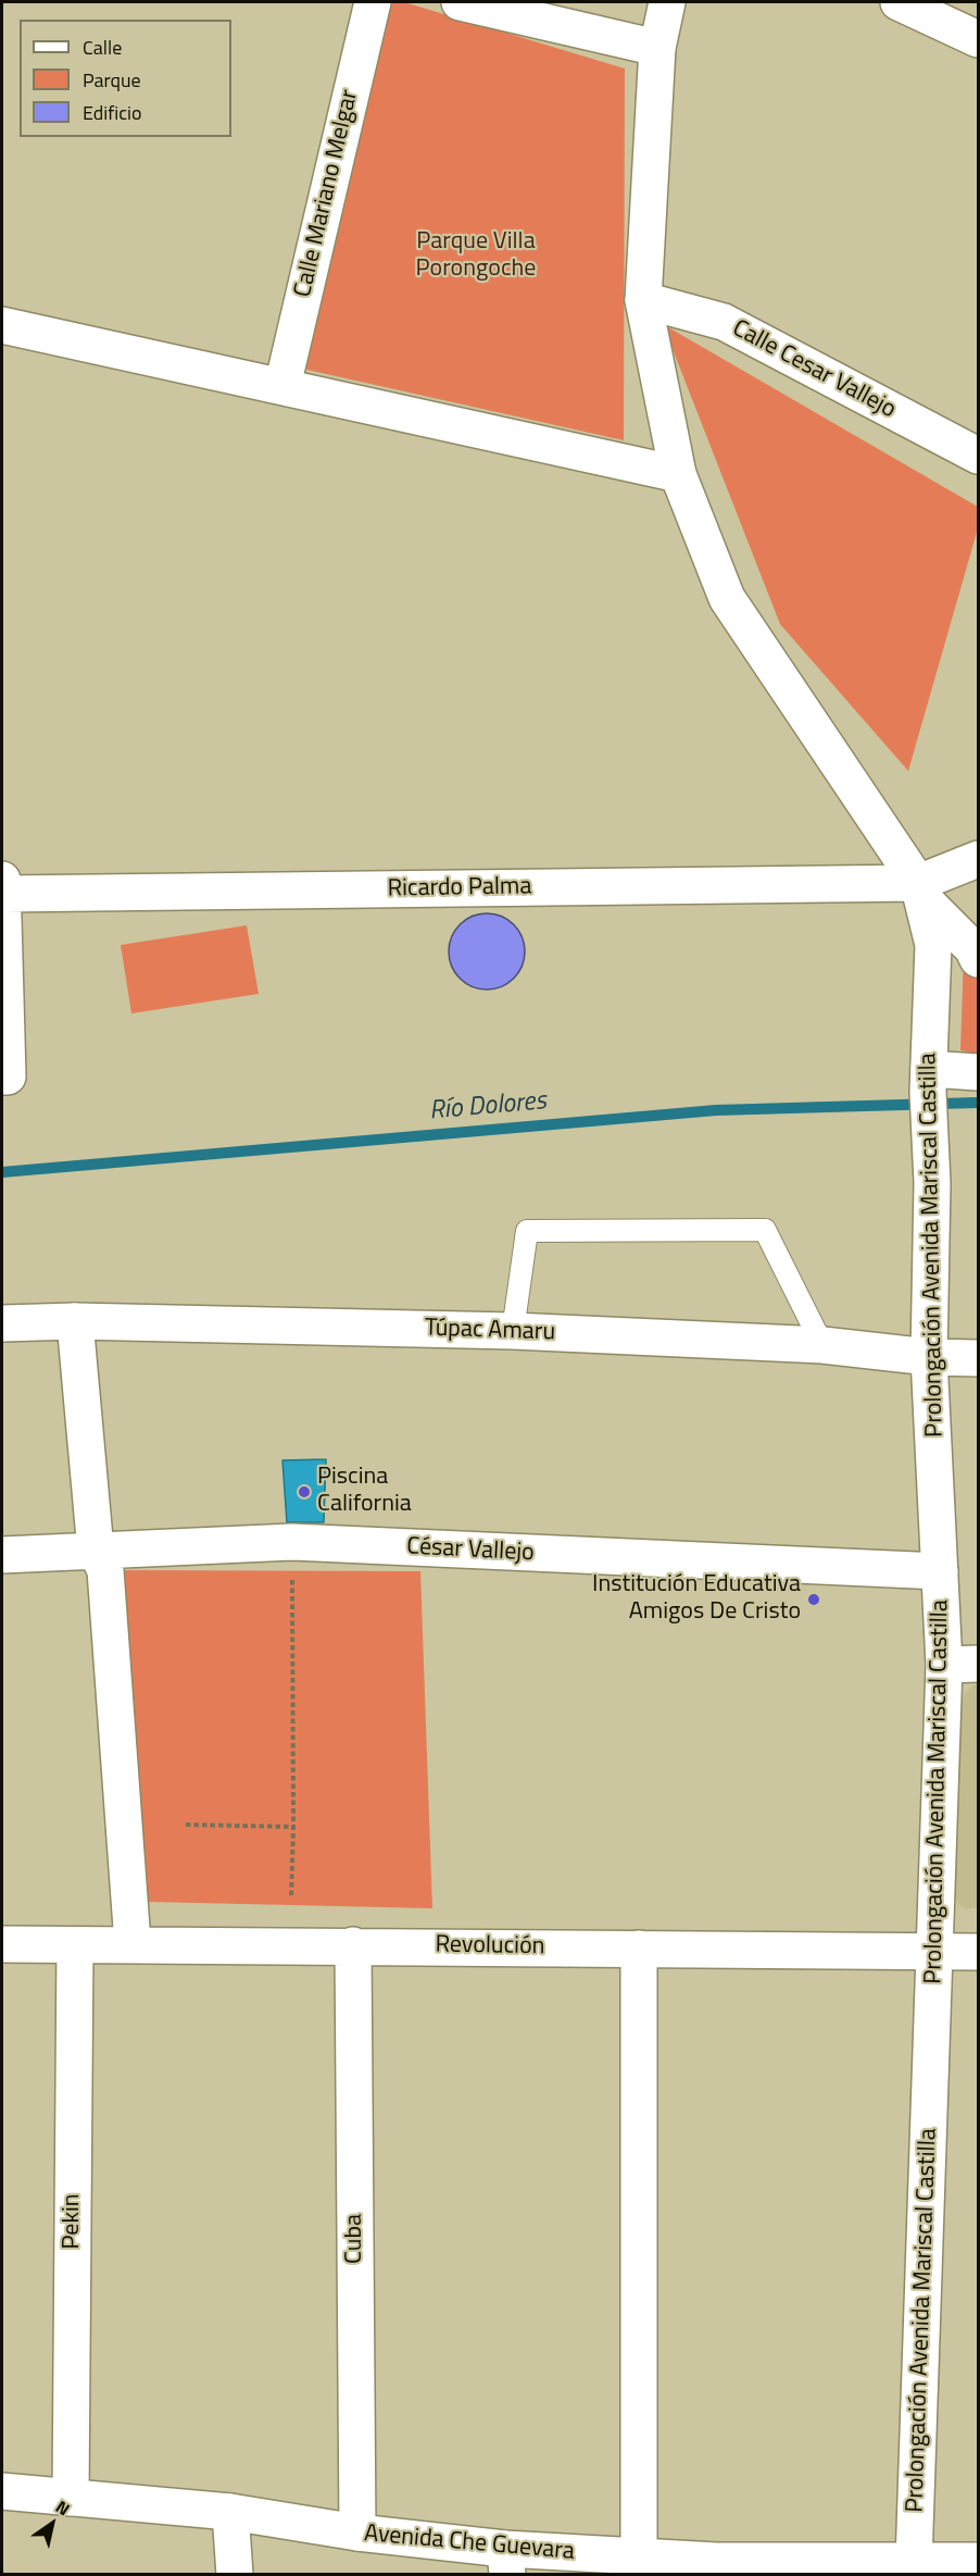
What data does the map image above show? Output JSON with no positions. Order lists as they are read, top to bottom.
{
  "streets": {
    "street": [
      "Calle Mariano Melgar",
      "Calle Cesar Vallejo",
      "Ricardo Palma",
      "Prolongación Avenida Mariscal Castilla",
      "Túpac Amaru",
      "César Vallejo",
      "Revolución",
      "Pekin",
      "Cuba",
      "Avenida Che Guevara"
    ]
  },
  "crossings": [
    ["Calle Cesar Vallejo", "Prolongación Avenida Mariscal Castilla"],
    ["Ricardo Palma", "Prolongación Avenida Mariscal Castilla"],
    ["Prolongación Avenida Mariscal Castilla", "Túpac Amaru"],
    ["Prolongación Avenida Mariscal Castilla", "César Vallejo"],
    ["Prolongación Avenida Mariscal Castilla", "Revolución"],
    ["Prolongación Avenida Mariscal Castilla", "Avenida Che Guevara"],
    ["Revolución", "Pekin"],
    ["Revolución", "Cuba"],
    ["Pekin", "Avenida Che Guevara"],
    ["Cuba", "Avenida Che Guevara"]
  ],
  "water": ["Río Dolores"],
  "parks": ["Parque Villa Porongoche"],
  "places": ["Piscina California", "Institución Educativa Amigos De Cristo"],
  "legend": ["Calle", "Parque", "Edificio"],
  "north": "top right"
}
